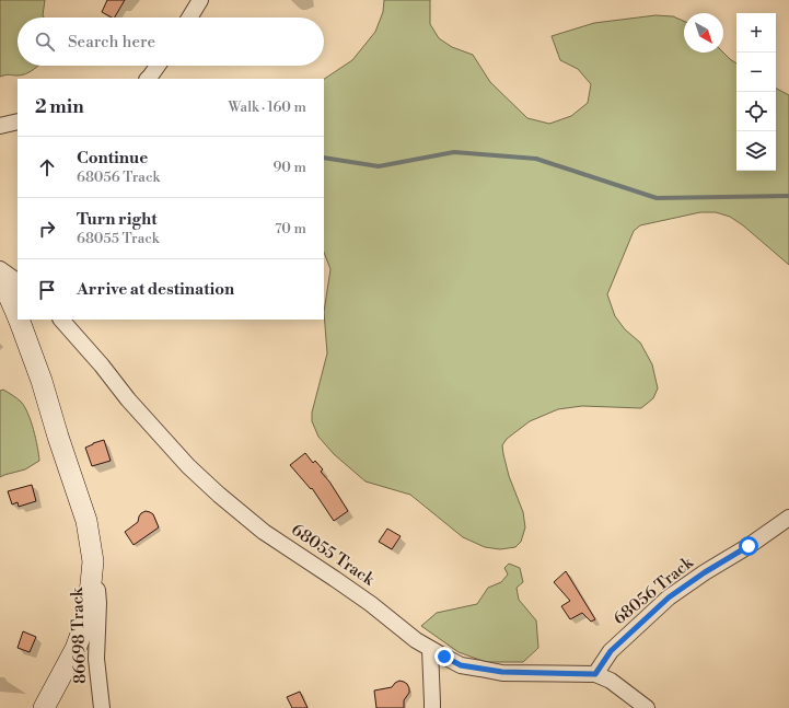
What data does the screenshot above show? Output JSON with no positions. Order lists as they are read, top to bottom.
{
  "streets": {
    "street": ["68055 Track", "68056 Track", "86698 Track"]
  },
  "crossings": [
    ["68055 Track", "68056 Track"]
  ],
  "north": "bottom right",
  "page": {
    "map_buttons": ["+", "−"],
    "search": "Search here",
    "heading": ["2 min", "Walk · 160 m"],
    "list": [
      ["Continue", "68056 Track", "90 m"],
      ["Turn right", "68055 Track", "70 m"],
      "Arrive at destination"
    ]
  }
}
